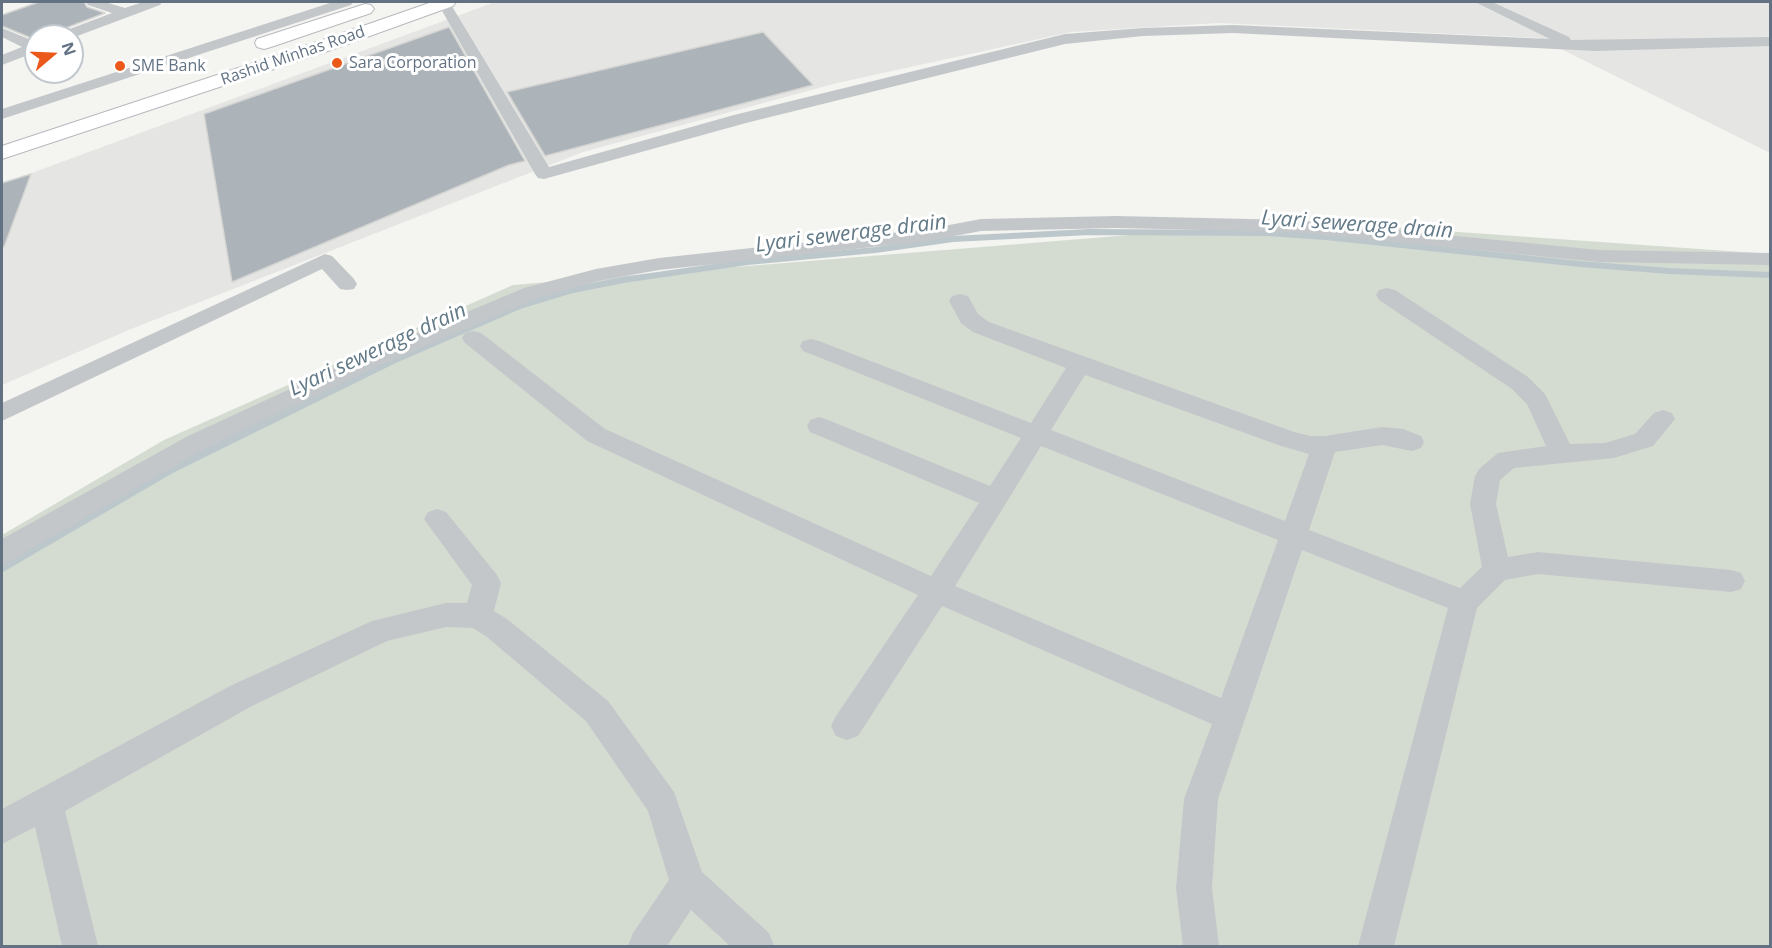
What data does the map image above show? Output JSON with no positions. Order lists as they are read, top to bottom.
{
  "streets": {
    "main road": ["Rashid Minhas Road"]
  },
  "water": ["Lyari sewerage drain"],
  "places": ["Sara Corporation", "SME Bank"],
  "north": "right"
}
